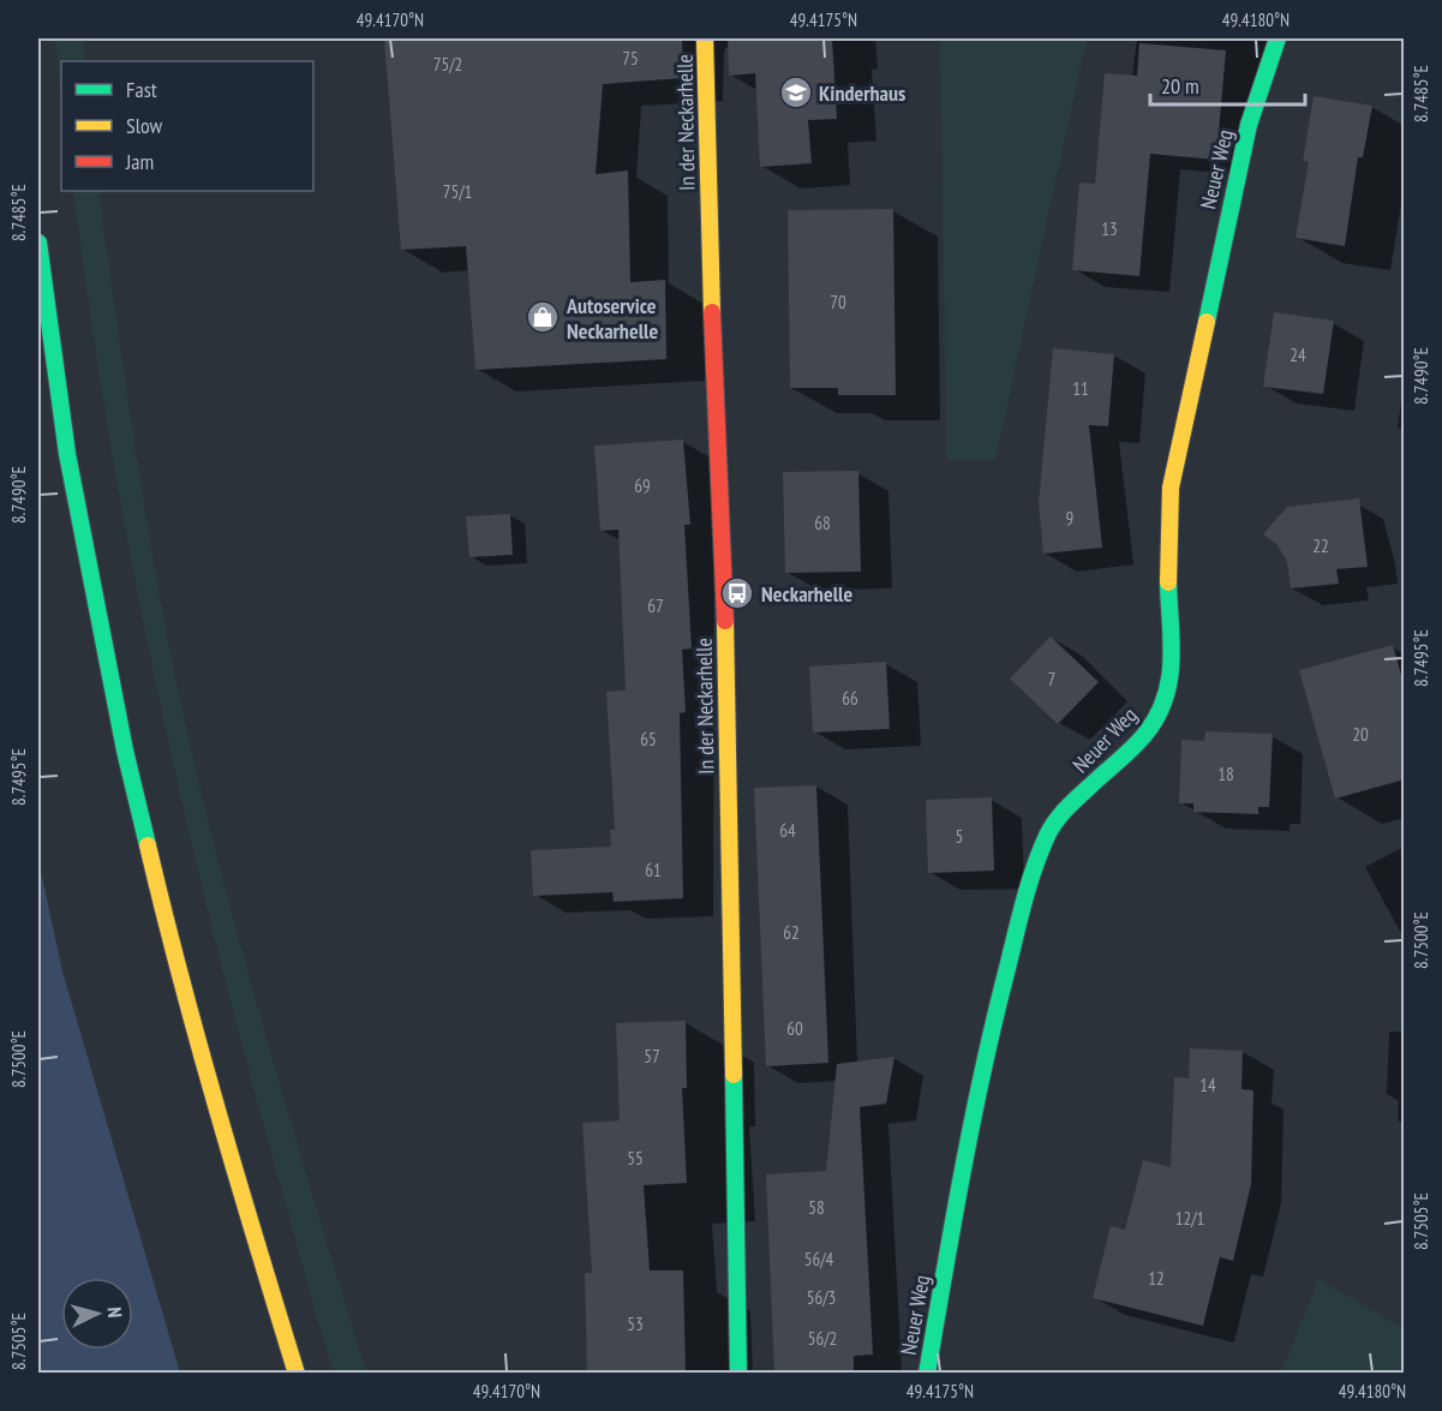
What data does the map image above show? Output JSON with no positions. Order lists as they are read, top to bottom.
{
  "streets": {
    "street": ["In der Neckarhelle", "Neuer Weg"]
  },
  "places": {
    "school or university": ["Kinderhaus"],
    "shop": ["Autoservice Neckarhelle"],
    "bus stop": ["Neckarhelle"]
  },
  "house_numbers": [
    "75",
    "75/2",
    "75/1",
    "13",
    "70",
    "24",
    "11",
    "69",
    "9",
    "68",
    "22",
    "67",
    "7",
    "66",
    "20",
    "65",
    "18",
    "64",
    "5",
    "61",
    "62",
    "60",
    "57",
    "14",
    "55",
    "58",
    "12/1",
    "56/4",
    "12",
    "56/3",
    "53",
    "56/2"
  ],
  "legend": ["Fast", "Slow", "Jam"],
  "scale_bar": "20 m",
  "north": "right",
  "coordinates": [
    "49.4170°N",
    "49.4175°N",
    "49.4180°N",
    "8.7485°E",
    "8.7490°E",
    "8.7495°E",
    "8.7500°E",
    "8.7505°E"
  ]
}
